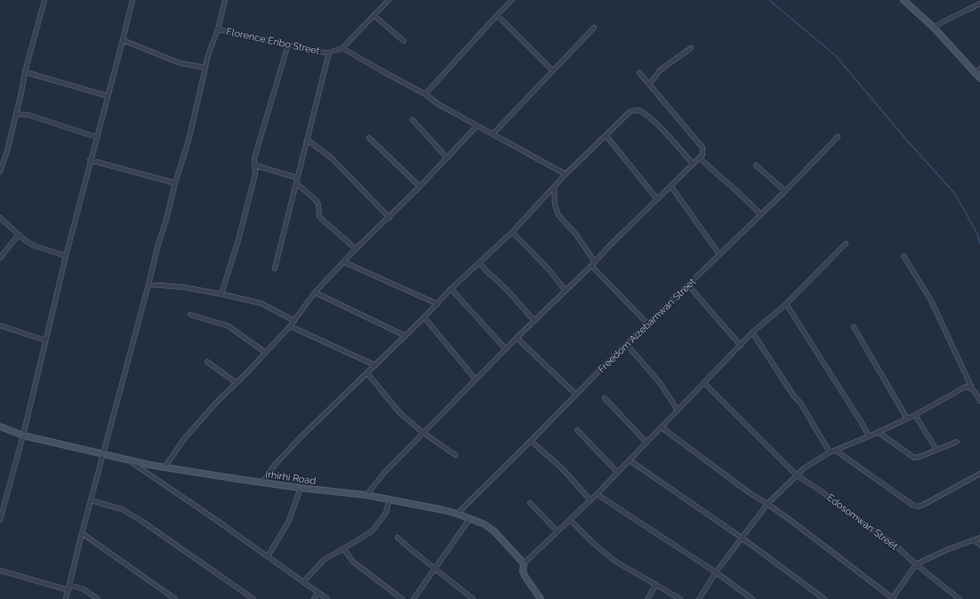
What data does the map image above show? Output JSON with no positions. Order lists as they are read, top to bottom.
{
  "streets": {
    "street": [
      "Florence Eribo Street",
      "Freedom Aizebamwan Street",
      "Irhirhi Road",
      "Edosomwan Street"
    ]
  },
  "crossings": [
    ["Freedom Aizebamwan Street", "Irhirhi Road"]
  ]
}
